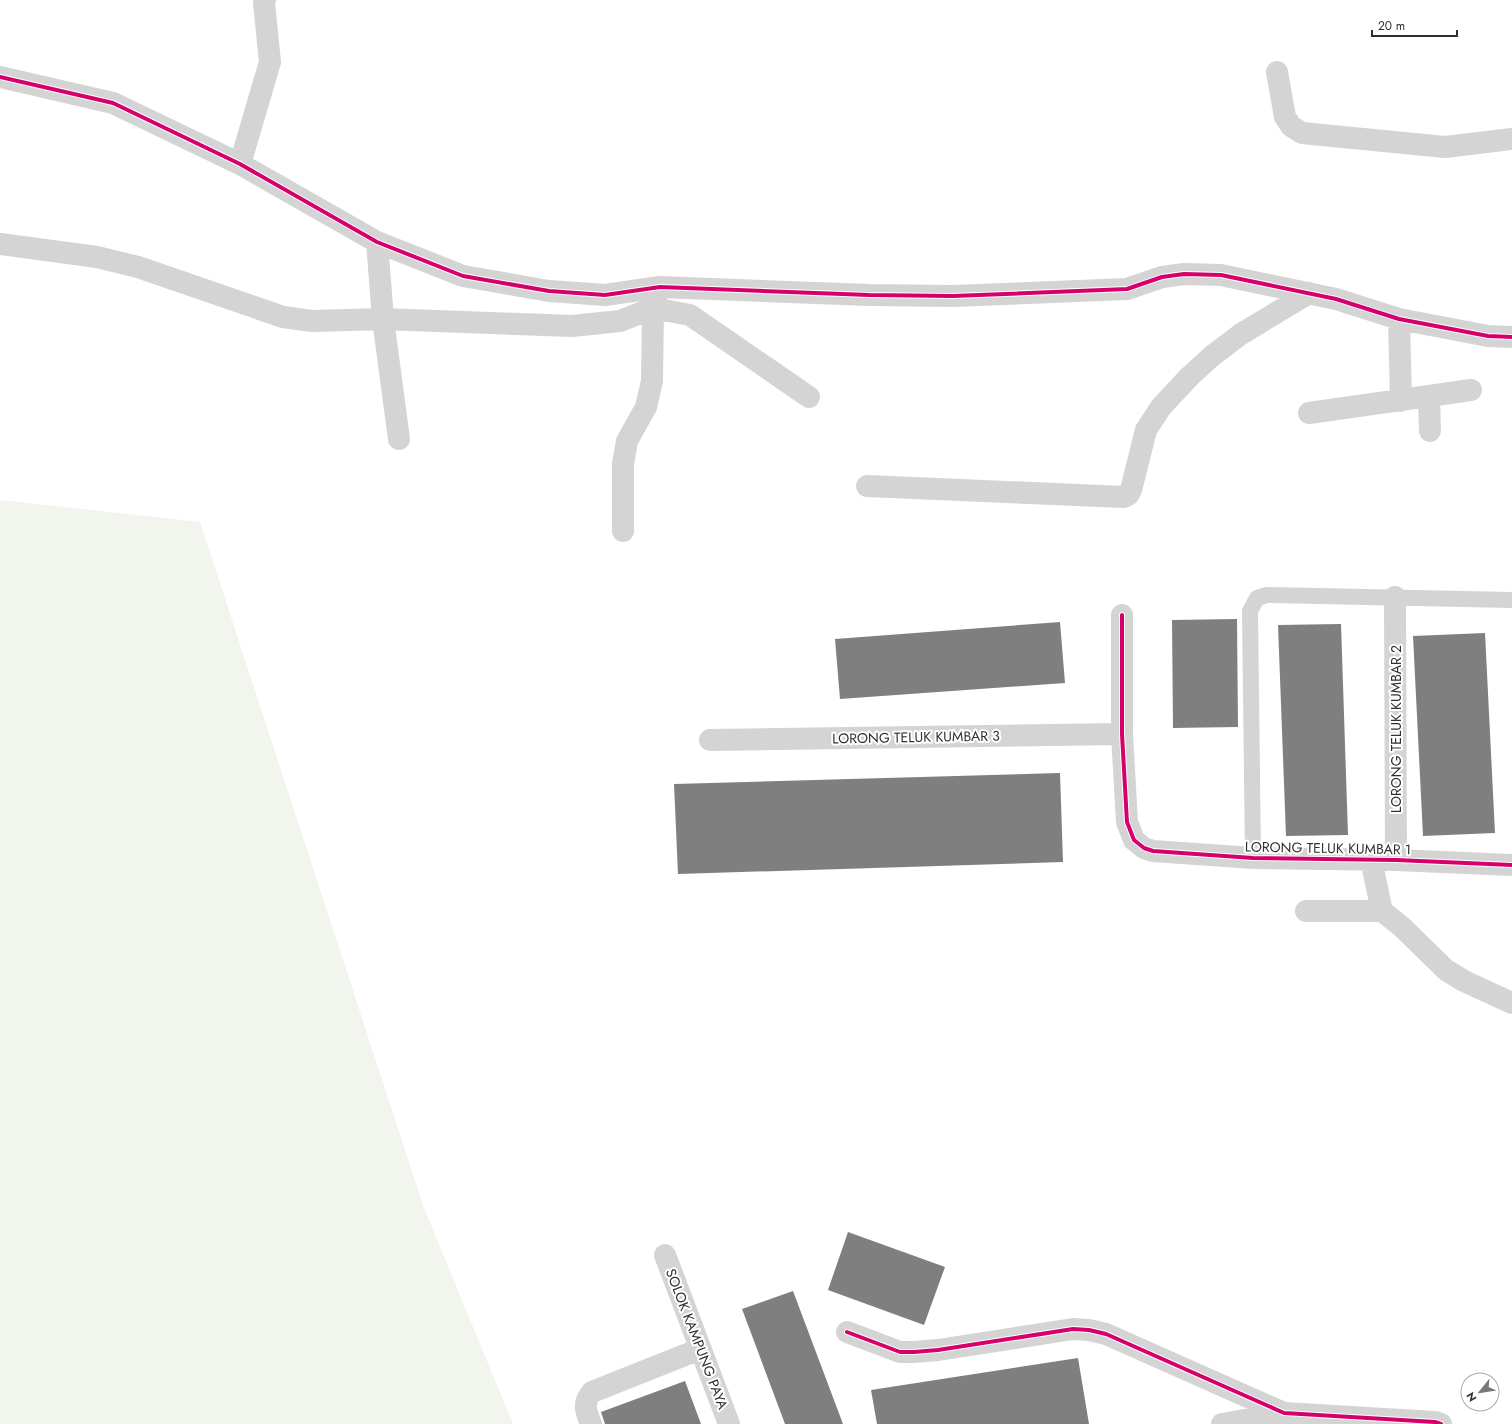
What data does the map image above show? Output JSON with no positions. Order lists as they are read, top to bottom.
{
  "streets": {
    "street": [
      "LORONG TELUK KUMBAR 2",
      "LORONG TELUK KUMBAR 3",
      "LORONG TELUK KUMBAR 1",
      "SOLOK KAMPUNG PAYA"
    ]
  },
  "crossings": [
    ["LORONG TELUK KUMBAR 2", "LORONG TELUK KUMBAR 1"],
    ["LORONG TELUK KUMBAR 3", "LORONG TELUK KUMBAR 1"]
  ],
  "scale_bar": "20 m",
  "north": "bottom left"
}
